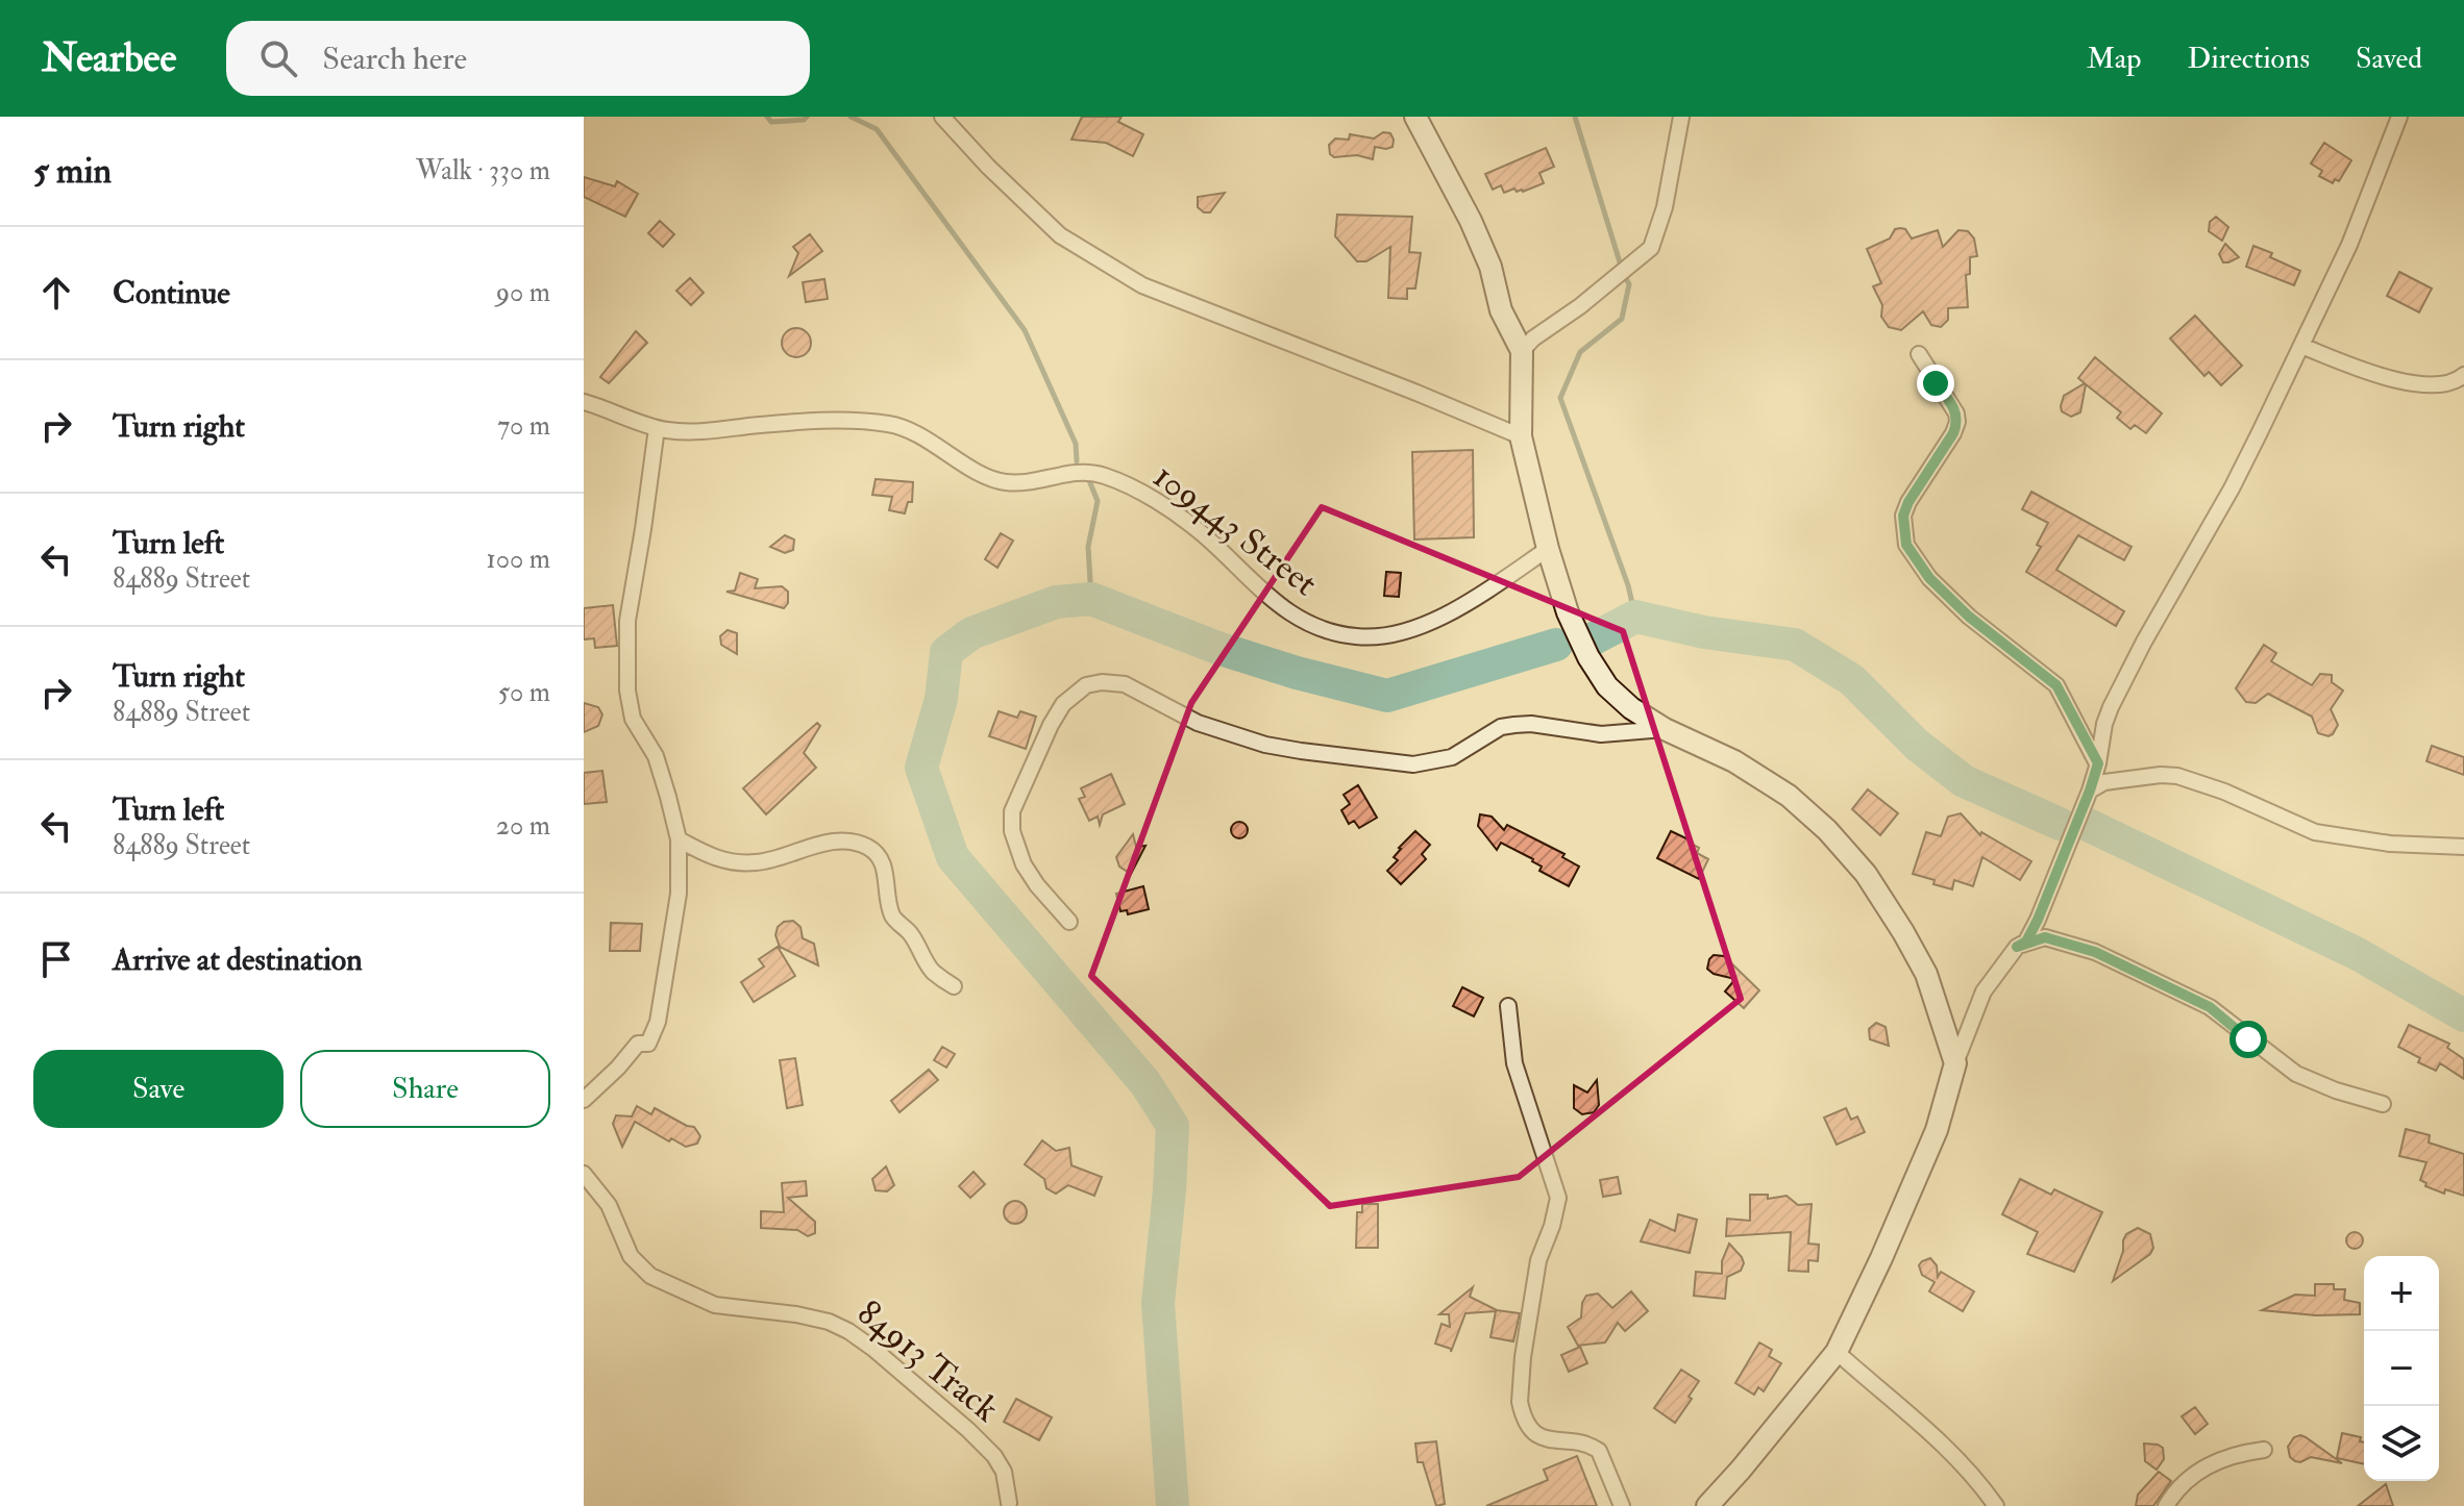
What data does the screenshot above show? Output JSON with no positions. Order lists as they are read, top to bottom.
{
  "streets": {
    "street": ["109443 Street", "84913 Track"]
  },
  "page": {
    "header": "Nearbee",
    "search": "Search here",
    "nav": ["Map", "Directions", "Saved"],
    "heading": ["5 min", "Walk · 330 m"],
    "list": [
      ["Continue", "90 m"],
      ["Turn right", "70 m"],
      ["Turn left", "84889 Street", "100 m"],
      ["Turn right", "84889 Street", "50 m"],
      ["Turn left", "84889 Street", "20 m"],
      "Arrive at destination"
    ],
    "buttons": ["Save", "Share"],
    "map_buttons": ["+", "−"]
  }
}
